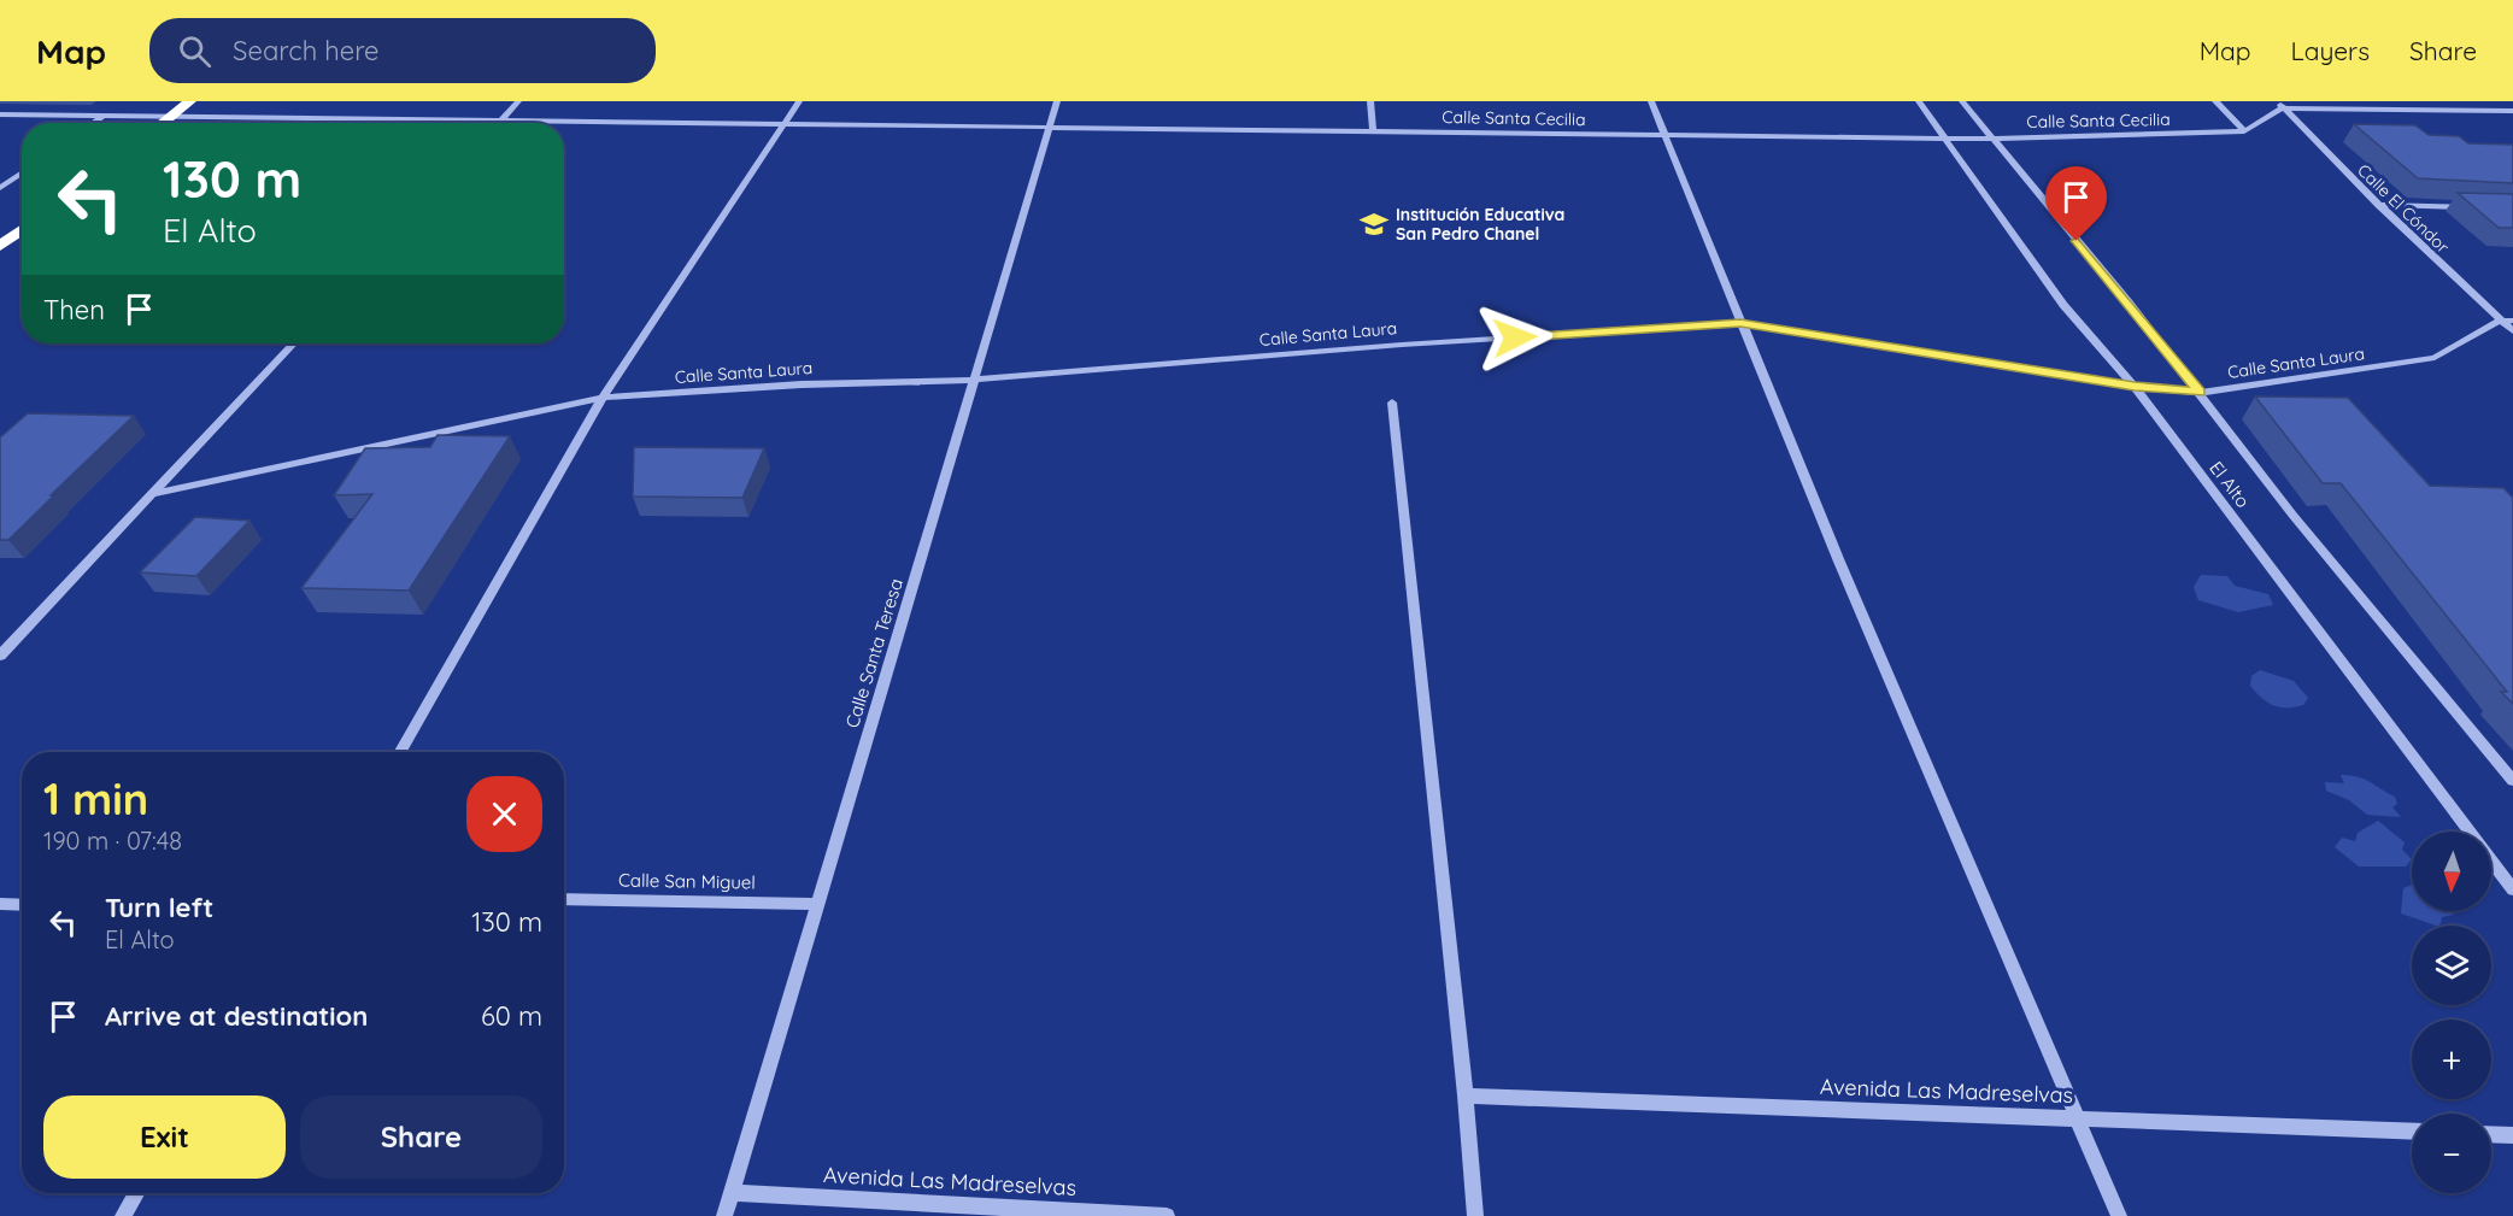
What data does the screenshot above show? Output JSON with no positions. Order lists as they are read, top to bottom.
{
  "streets": {
    "street": [
      "Calle Santa Cecilia",
      "Calle El Cóndor",
      "Calle Santa Laura",
      "El Alto",
      "Calle Santa Teresa",
      "Calle San Miguel",
      "Avenida Las Madreselvas"
    ]
  },
  "crossings": [
    ["Calle Santa Cecilia", "El Alto"],
    ["Calle Santa Cecilia", "Calle Santa Teresa"],
    ["Calle El Cóndor", "Calle Santa Laura"],
    ["Calle Santa Laura", "El Alto"],
    ["Calle Santa Laura", "Calle Santa Teresa"],
    ["Calle Santa Teresa", "Calle San Miguel"],
    ["Calle Santa Teresa", "Avenida Las Madreselvas"]
  ],
  "places": {
    "school or university": ["Institución Educativa San Pedro Chanel"]
  },
  "north": "bottom",
  "page": {
    "header": "Map",
    "search": "Search here",
    "nav": ["Map", "Layers", "Share"],
    "turn": ["130 m", "El Alto"],
    "then": "Then",
    "heading": ["1 min", "190 m · 07:48"],
    "map_buttons": ["+", "−"],
    "list": [
      {
        "name": "Turn left",
        "note": "El Alto",
        "value": "130 m"
      },
      {
        "name": "Arrive at destination",
        "value": "60 m"
      }
    ],
    "buttons": ["Exit", "Share"]
  }
}
